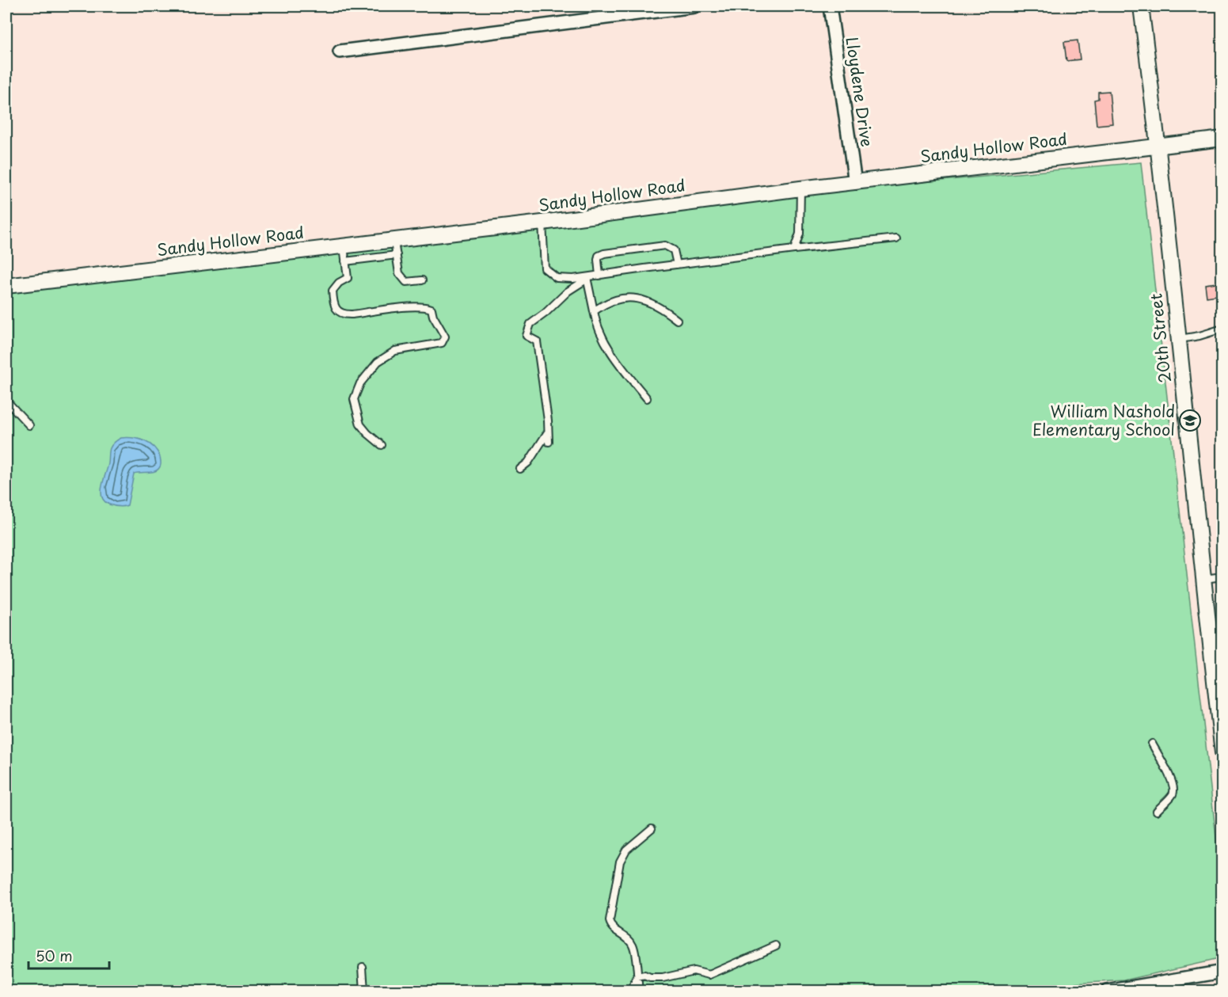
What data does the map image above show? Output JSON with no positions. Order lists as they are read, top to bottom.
{
  "streets": {
    "street": ["Lloydene Drive", "Sandy Hollow Road", "20th Street"]
  },
  "crossings": [
    ["Lloydene Drive", "Sandy Hollow Road"],
    ["Sandy Hollow Road", "20th Street"]
  ],
  "places": {
    "school or university": ["William Nashold Elementary School"]
  },
  "scale_bar": "50 m"
}
